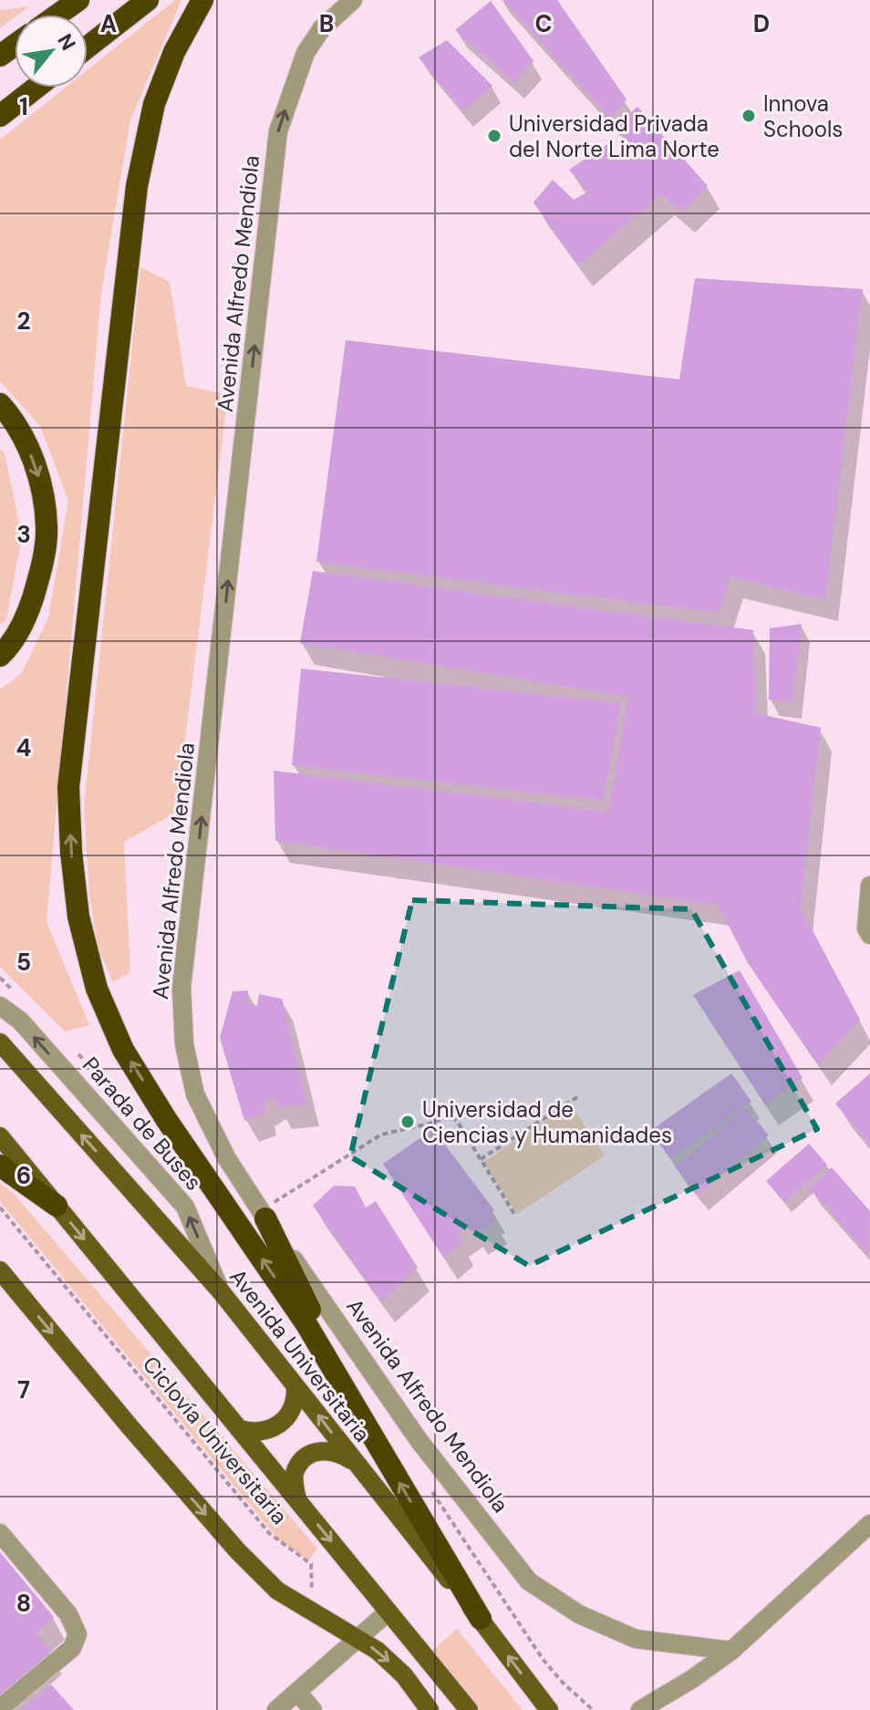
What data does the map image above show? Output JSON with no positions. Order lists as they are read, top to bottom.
{
  "streets": {
    "main road": ["Avenida Universitaria"],
    "street": ["Avenida Alfredo Mendiola", "Parada de Buses"],
    "path": ["Ciclovía Universitaria"]
  },
  "crossings": [
    ["Parada de Buses", "Avenida Universitaria"]
  ],
  "one_way": ["Avenida Alfredo Mendiola", "Parada de Buses"],
  "places": ["Innova Schools", "Universidad Privada del Norte Lima Norte", "Universidad de Ciencias y Humanidades"],
  "north": "top right",
  "grid": {
    "columns": [
      "A",
      "B",
      "C",
      "D"
    ],
    "rows": [
      "1",
      "2",
      "3",
      "4",
      "5",
      "6",
      "7",
      "8"
    ]
  }
}
